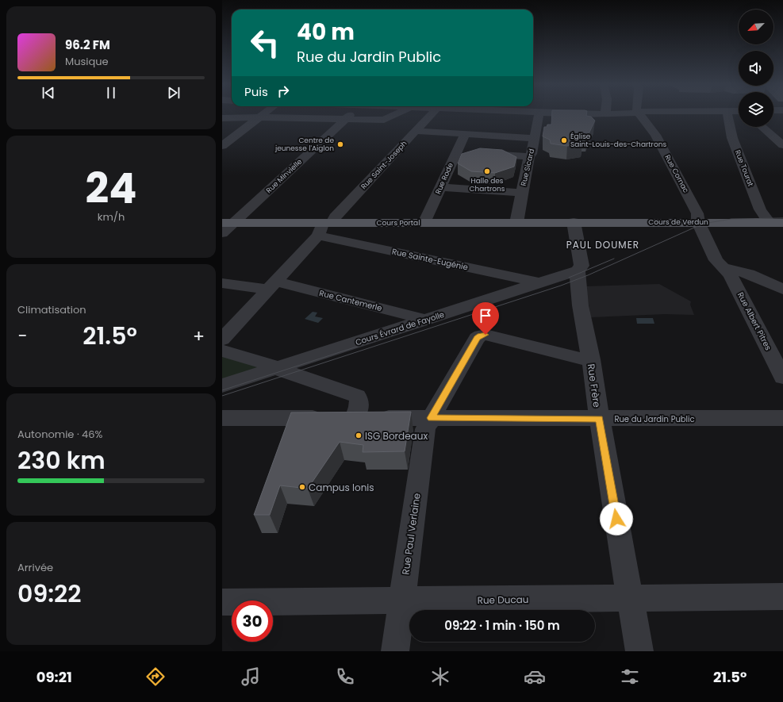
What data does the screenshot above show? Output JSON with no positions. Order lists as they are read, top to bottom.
{
  "streets": {
    "main road": ["Cours de Verdun", "Cours Portal"],
    "street": [
      "Rue Saint-Joseph",
      "Rue Sicard",
      "Rue Tourat",
      "Rue Cornac",
      "Rue Minvielle",
      "Rue Rode",
      "Rue Sainte-Eugénie",
      "Rue Cantemerle",
      "Rue Albert Pitres",
      "Cours Évrard de Fayolle",
      "Rue Frère",
      "Rue du Jardin Public",
      "Rue Paul Verlaine",
      "Rue Ducau"
    ]
  },
  "crossings": [
    ["Rue Saint-Joseph", "Cours Portal"],
    ["Rue Saint-Joseph", "Rue Sainte-Eugénie"],
    ["Rue Saint-Joseph", "Rue Cantemerle"],
    ["Rue Sicard", "Cours Portal"],
    ["Rue Tourat", "Cours de Verdun"],
    ["Rue Cornac", "Cours de Verdun"],
    ["Rue Cornac", "Rue Albert Pitres"],
    ["Rue Minvielle", "Cours Portal"],
    ["Rue Rode", "Cours Portal"],
    ["Cours de Verdun", "Cours Portal"],
    ["Cours de Verdun", "Rue Frère"],
    ["Cours Portal", "Rue Sainte-Eugénie"],
    ["Cours Portal", "Rue Frère"],
    ["Rue Sainte-Eugénie", "Cours Évrard de Fayolle"],
    ["Rue Cantemerle", "Cours Évrard de Fayolle"],
    ["Cours Évrard de Fayolle", "Rue Frère"],
    ["Rue Frère", "Rue du Jardin Public"],
    ["Rue Frère", "Rue Paul Verlaine"],
    ["Rue Frère", "Rue Ducau"],
    ["Rue du Jardin Public", "Rue Paul Verlaine"],
    ["Rue Paul Verlaine", "Rue Ducau"]
  ],
  "districts": ["PAUL DOUMER"],
  "places": [
    "Église Saint-Louis-des-Chartrons",
    "Centre de jeunesse l'Aiglon",
    "Halle des Chartrons",
    "ISG Bordeaux",
    "Campus Ionis"
  ],
  "north": "bottom left",
  "page": {
    "turn": ["40 m", "Rue du Jardin Public"],
    "song": ["96.2 FM", "Musique"],
    "then": "Puis",
    "tile": [
      ["24", "km/h"],
      "Climatisation",
      ["Autonomie · 46%", "230 km"],
      ["Arrivée", "09:22"]
    ],
    "heat": ["−", "21.5°", "+"],
    "limit": "30",
    "trip": "09:22 · 1 min · 150 m",
    "tabs": ["09:21", "21.5°"]
  }
}
